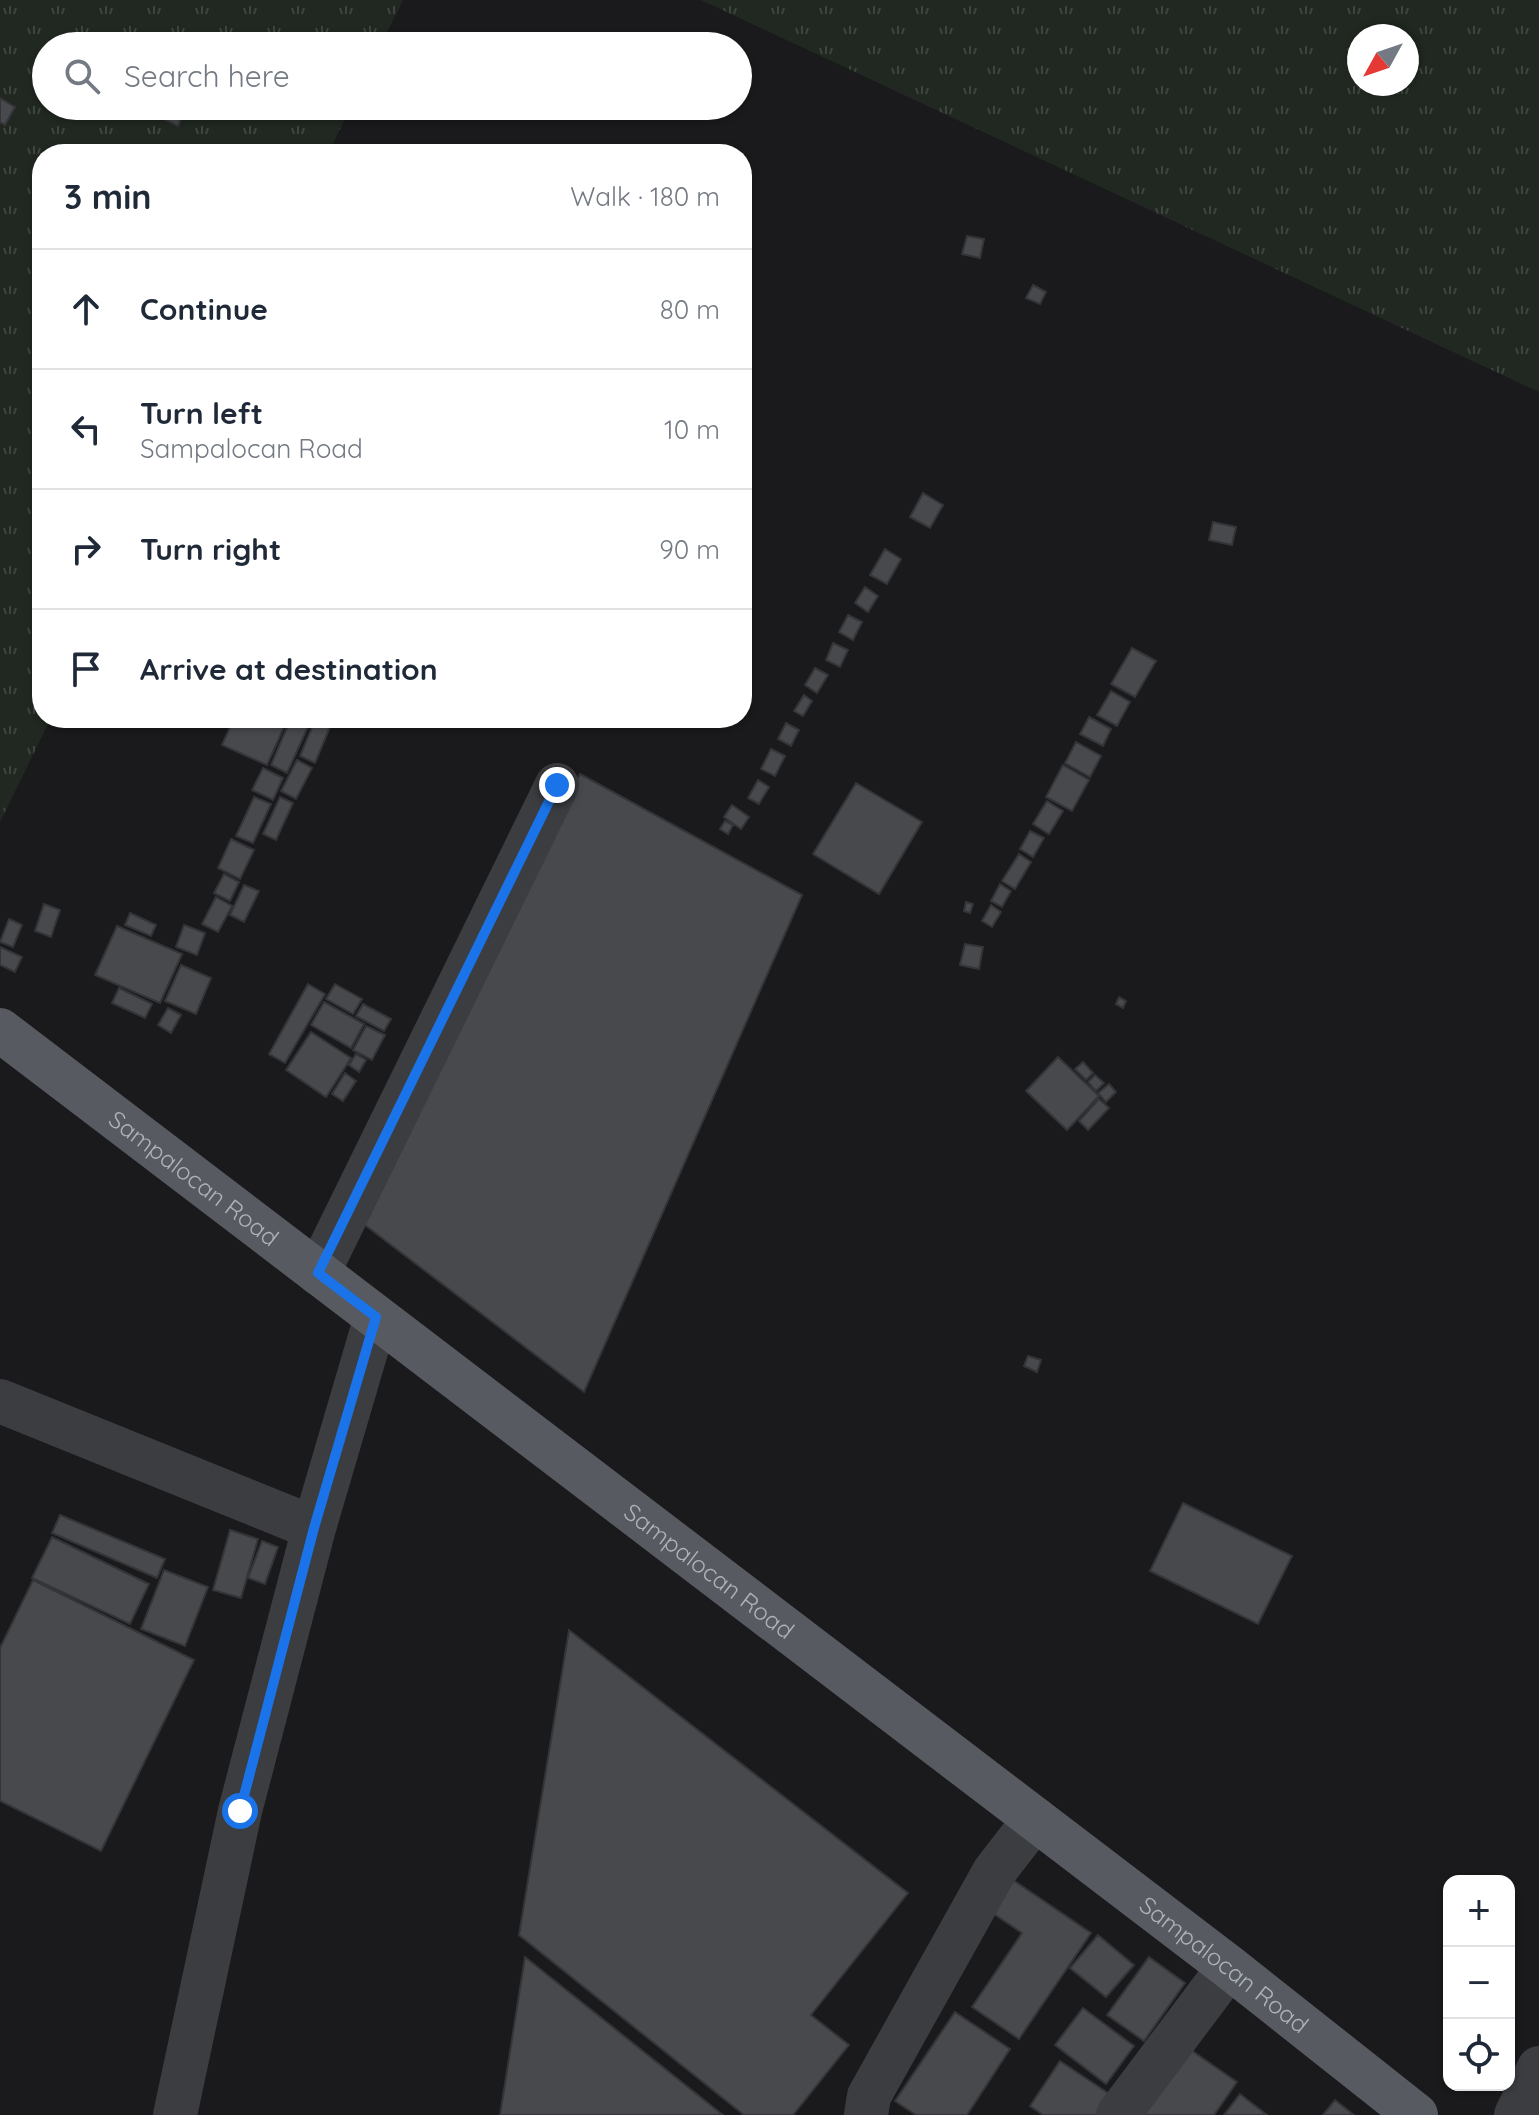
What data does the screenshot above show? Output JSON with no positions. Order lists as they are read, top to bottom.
{
  "streets": {
    "main road": ["Sampalocan Road"]
  },
  "north": "bottom left",
  "page": {
    "search": "Search here",
    "heading": ["3 min", "Walk · 180 m"],
    "list": [
      ["Continue", "80 m"],
      ["Turn left", "Sampalocan Road", "10 m"],
      ["Turn right", "90 m"],
      "Arrive at destination"
    ],
    "map_buttons": ["+", "−"]
  }
}
